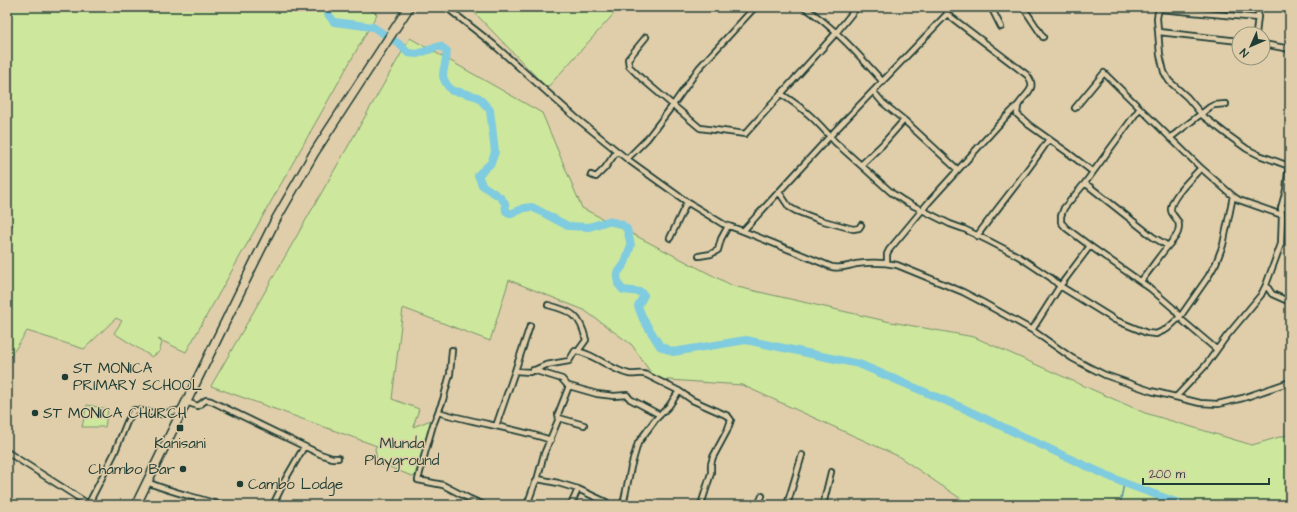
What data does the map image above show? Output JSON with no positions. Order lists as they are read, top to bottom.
{
  "parks": ["Mlunda Playground"],
  "places": {
    "other": [
      "ST MONICA PRIMARY SCHOOL",
      "ST MONICA CHURCH",
      "Chambo Bar",
      "Cambo Lodge"
    ],
    "transit": ["Kanisani"]
  },
  "scale_bar": "200 m",
  "north": "bottom left"
}
